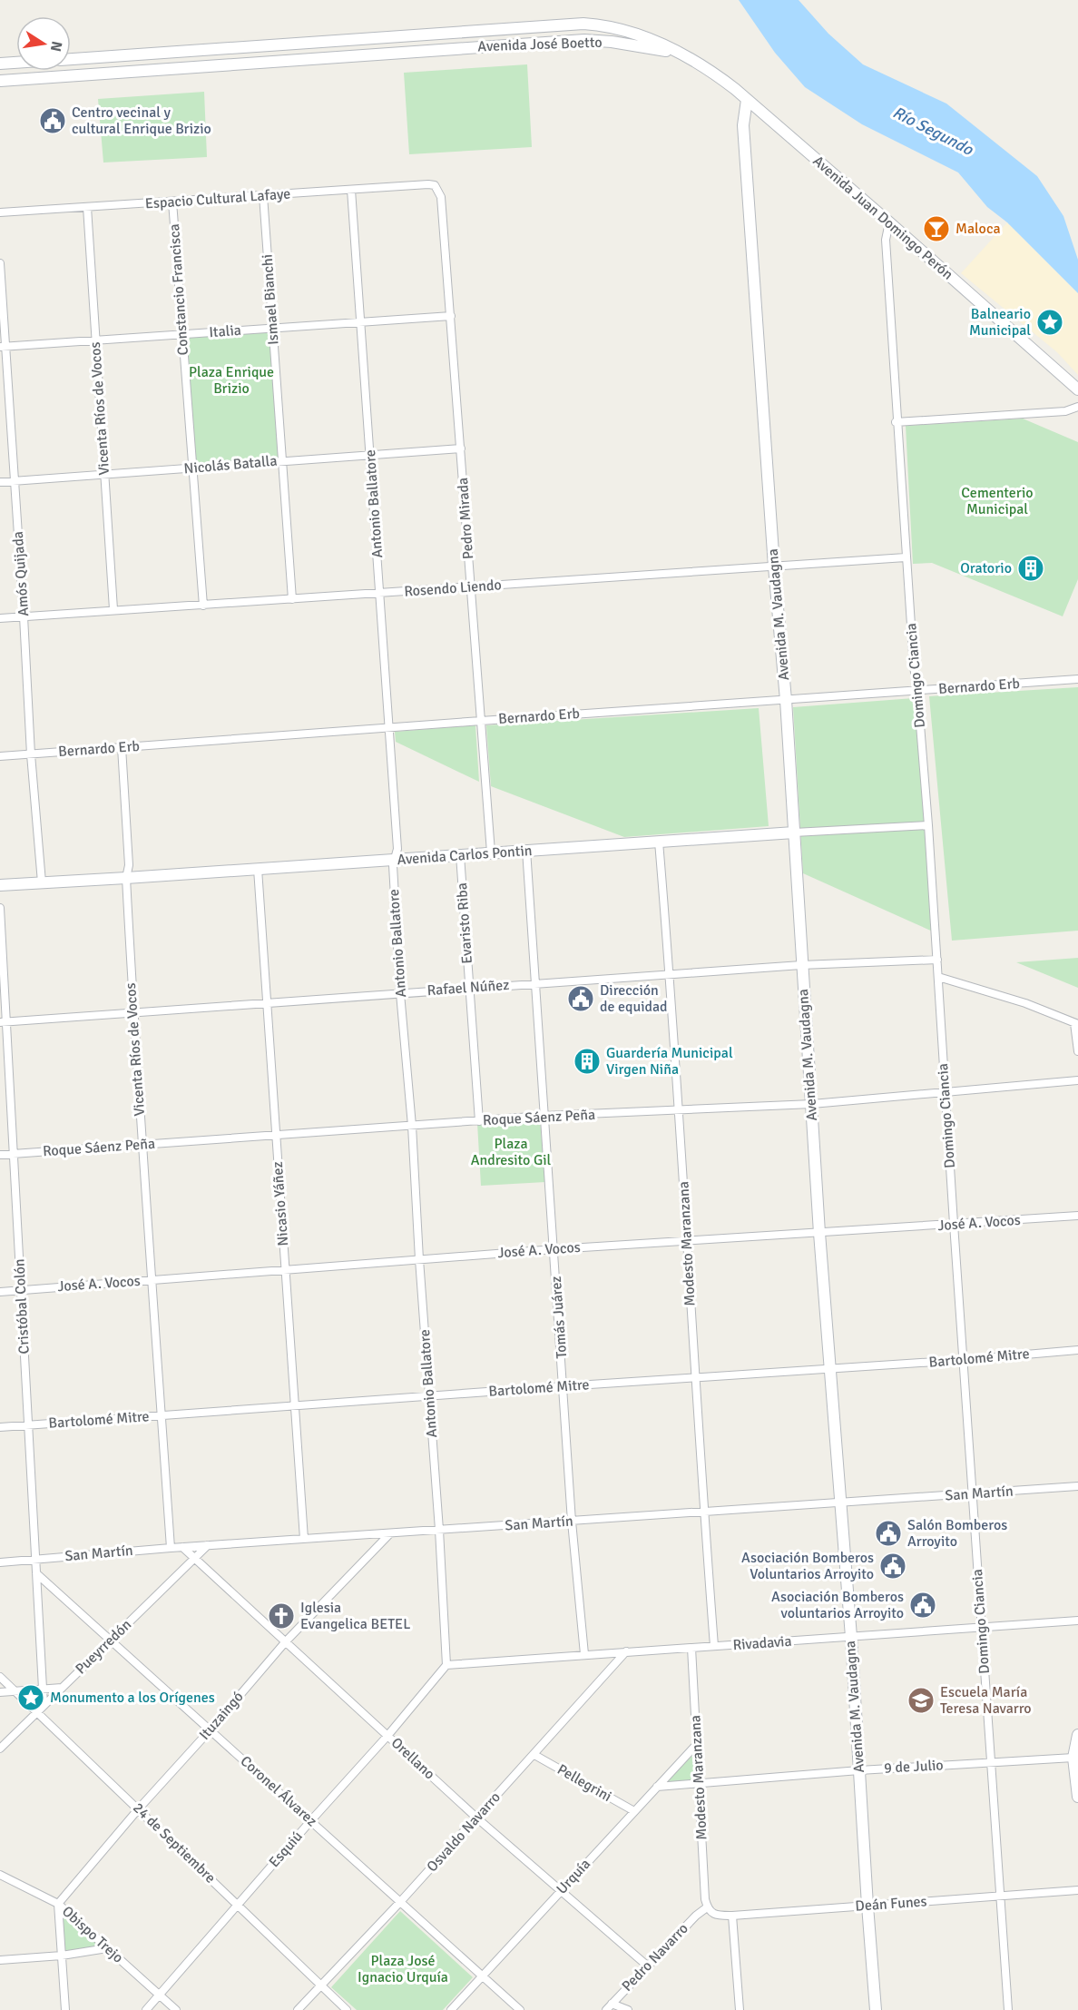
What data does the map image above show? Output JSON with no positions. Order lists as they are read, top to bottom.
{
  "streets": {
    "main road": [
      "Avenida José Boetto",
      "Avenida Juan Domingo Perón",
      "Avenida M. Vaudagna",
      "Avenida Carlos Pontin"
    ],
    "street": [
      "Espacio Cultural Lafaye",
      "Constancio Francisca",
      "Ismael Bianchi",
      "Italia",
      "Vicenta Ríos de Vocos",
      "Nicolás Batalla",
      "Antonio Ballatore",
      "Pedro Mirada",
      "Amós Quijada",
      "Rosendo Liendo",
      "Domingo Ciancia",
      "Bernardo Erb",
      "Evaristo Riba",
      "Rafael Núñez",
      "Roque Sáenz Peña",
      "Nicasio Yáñez",
      "José A. Vocos",
      "Modesto Maranzana",
      "Cristóbal Colón",
      "Tomás Juárez",
      "Bartolomé Mitre",
      "San Martín",
      "Rivadavia",
      "Pueyrredón",
      "Ituzaingó",
      "Orellano",
      "9 de Julio",
      "Pellegrini",
      "Coronel Álvarez",
      "Osvaldo Navarro",
      "24 de Septiembre",
      "Esquiú",
      "Urquía",
      "Deán Funes",
      "Obispo Trejo",
      "Pedro Navarro"
    ]
  },
  "crossings": [
    ["Avenida José Boetto", "Avenida Juan Domingo Perón"],
    ["Espacio Cultural Lafaye", "Constancio Francisca"],
    ["Espacio Cultural Lafaye", "Ismael Bianchi"],
    ["Espacio Cultural Lafaye", "Vicenta Ríos de Vocos"],
    ["Espacio Cultural Lafaye", "Antonio Ballatore"],
    ["Espacio Cultural Lafaye", "Pedro Mirada"],
    ["Avenida Juan Domingo Perón", "Avenida M. Vaudagna"],
    ["Avenida Juan Domingo Perón", "Domingo Ciancia"],
    ["Constancio Francisca", "Italia"],
    ["Constancio Francisca", "Nicolás Batalla"],
    ["Constancio Francisca", "Rosendo Liendo"],
    ["Ismael Bianchi", "Italia"],
    ["Ismael Bianchi", "Nicolás Batalla"],
    ["Ismael Bianchi", "Rosendo Liendo"],
    ["Italia", "Vicenta Ríos de Vocos"],
    ["Italia", "Antonio Ballatore"],
    ["Italia", "Pedro Mirada"],
    ["Italia", "Amós Quijada"],
    ["Vicenta Ríos de Vocos", "Nicolás Batalla"],
    ["Vicenta Ríos de Vocos", "Rosendo Liendo"],
    ["Vicenta Ríos de Vocos", "Bernardo Erb"],
    ["Vicenta Ríos de Vocos", "Avenida Carlos Pontin"],
    ["Vicenta Ríos de Vocos", "Rafael Núñez"],
    ["Vicenta Ríos de Vocos", "Roque Sáenz Peña"],
    ["Vicenta Ríos de Vocos", "José A. Vocos"],
    ["Vicenta Ríos de Vocos", "Bartolomé Mitre"],
    ["Vicenta Ríos de Vocos", "San Martín"],
    ["Nicolás Batalla", "Antonio Ballatore"],
    ["Nicolás Batalla", "Pedro Mirada"],
    ["Nicolás Batalla", "Amós Quijada"],
    ["Antonio Ballatore", "Rosendo Liendo"],
    ["Antonio Ballatore", "Bernardo Erb"],
    ["Antonio Ballatore", "Avenida Carlos Pontin"],
    ["Antonio Ballatore", "Rafael Núñez"],
    ["Antonio Ballatore", "Roque Sáenz Peña"],
    ["Antonio Ballatore", "José A. Vocos"],
    ["Antonio Ballatore", "Bartolomé Mitre"],
    ["Antonio Ballatore", "San Martín"],
    ["Antonio Ballatore", "Rivadavia"],
    ["Antonio Ballatore", "Esquiú"],
    ["Pedro Mirada", "Rosendo Liendo"],
    ["Pedro Mirada", "Bernardo Erb"],
    ["Pedro Mirada", "Avenida Carlos Pontin"],
    ["Amós Quijada", "Rosendo Liendo"],
    ["Amós Quijada", "Bernardo Erb"],
    ["Amós Quijada", "Avenida Carlos Pontin"],
    ["Rosendo Liendo", "Avenida M. Vaudagna"],
    ["Rosendo Liendo", "Domingo Ciancia"],
    ["Avenida M. Vaudagna", "Bernardo Erb"],
    ["Avenida M. Vaudagna", "Avenida Carlos Pontin"],
    ["Avenida M. Vaudagna", "Rafael Núñez"],
    ["Avenida M. Vaudagna", "Roque Sáenz Peña"],
    ["Avenida M. Vaudagna", "José A. Vocos"],
    ["Avenida M. Vaudagna", "Bartolomé Mitre"],
    ["Avenida M. Vaudagna", "San Martín"],
    ["Avenida M. Vaudagna", "Rivadavia"],
    ["Avenida M. Vaudagna", "9 de Julio"],
    ["Avenida M. Vaudagna", "Deán Funes"],
    ["Domingo Ciancia", "Bernardo Erb"],
    ["Domingo Ciancia", "Avenida Carlos Pontin"],
    ["Domingo Ciancia", "Rafael Núñez"],
    ["Domingo Ciancia", "Roque Sáenz Peña"],
    ["Domingo Ciancia", "José A. Vocos"],
    ["Domingo Ciancia", "Bartolomé Mitre"],
    ["Domingo Ciancia", "San Martín"],
    ["Domingo Ciancia", "Rivadavia"],
    ["Domingo Ciancia", "9 de Julio"],
    ["Domingo Ciancia", "Deán Funes"],
    ["Avenida Carlos Pontin", "Evaristo Riba"],
    ["Avenida Carlos Pontin", "Nicasio Yáñez"],
    ["Avenida Carlos Pontin", "Modesto Maranzana"],
    ["Avenida Carlos Pontin", "Tomás Juárez"],
    ["Evaristo Riba", "Rafael Núñez"],
    ["Evaristo Riba", "Roque Sáenz Peña"],
    ["Rafael Núñez", "Nicasio Yáñez"],
    ["Rafael Núñez", "Modesto Maranzana"],
    ["Rafael Núñez", "Cristóbal Colón"],
    ["Rafael Núñez", "Tomás Juárez"],
    ["Roque Sáenz Peña", "Nicasio Yáñez"],
    ["Roque Sáenz Peña", "Modesto Maranzana"],
    ["Roque Sáenz Peña", "Cristóbal Colón"],
    ["Roque Sáenz Peña", "Tomás Juárez"],
    ["Nicasio Yáñez", "José A. Vocos"],
    ["Nicasio Yáñez", "Bartolomé Mitre"],
    ["Nicasio Yáñez", "San Martín"],
    ["José A. Vocos", "Modesto Maranzana"],
    ["José A. Vocos", "Cristóbal Colón"],
    ["José A. Vocos", "Tomás Juárez"],
    ["Modesto Maranzana", "Bartolomé Mitre"],
    ["Modesto Maranzana", "San Martín"],
    ["Modesto Maranzana", "Rivadavia"],
    ["Modesto Maranzana", "9 de Julio"],
    ["Modesto Maranzana", "Urquía"],
    ["Modesto Maranzana", "Deán Funes"],
    ["Modesto Maranzana", "Pedro Navarro"],
    ["Cristóbal Colón", "Bartolomé Mitre"],
    ["Cristóbal Colón", "San Martín"],
    ["Cristóbal Colón", "Pueyrredón"],
    ["Cristóbal Colón", "Coronel Álvarez"],
    ["Tomás Juárez", "Bartolomé Mitre"],
    ["Tomás Juárez", "San Martín"],
    ["Tomás Juárez", "Rivadavia"],
    ["San Martín", "Pueyrredón"],
    ["San Martín", "Ituzaingó"],
    ["San Martín", "Orellano"],
    ["Rivadavia", "Osvaldo Navarro"],
    ["Rivadavia", "Esquiú"],
    ["Pueyrredón", "Orellano"],
    ["Pueyrredón", "Coronel Álvarez"],
    ["Pueyrredón", "24 de Septiembre"],
    ["Ituzaingó", "Orellano"],
    ["Ituzaingó", "Coronel Álvarez"],
    ["Ituzaingó", "24 de Septiembre"],
    ["Ituzaingó", "Obispo Trejo"],
    ["Orellano", "Osvaldo Navarro"],
    ["Orellano", "Esquiú"],
    ["Orellano", "Urquía"],
    ["Orellano", "Pedro Navarro"],
    ["9 de Julio", "Urquía"],
    ["Pellegrini", "Osvaldo Navarro"],
    ["Pellegrini", "Urquía"],
    ["Coronel Álvarez", "Osvaldo Navarro"],
    ["Coronel Álvarez", "Esquiú"],
    ["Coronel Álvarez", "Urquía"],
    ["Osvaldo Navarro", "24 de Septiembre"],
    ["24 de Septiembre", "Esquiú"],
    ["Esquiú", "Obispo Trejo"],
    ["Deán Funes", "Pedro Navarro"]
  ],
  "water": ["Río Segundo"],
  "parks": [
    "Plaza Enrique Brizio",
    "Cementerio Municipal",
    "Plaza Andresito Gil",
    "Plaza José Ignacio Urquía"
  ],
  "places": {
    "public building": [
      "Centro vecinal y cultural Enrique Brizio",
      "Dirección de equidad",
      "Salón Bomberos Arroyito",
      "Asociación Bomberos Voluntarios Arroyito",
      "Asociación Bomberos voluntarios Arroyito"
    ],
    "bar": ["Maloca"],
    "place": ["Balneario Municipal", "Monumento a los Orígenes"],
    "building": ["Oratorio", "Guardería Municipal Virgen Niña"],
    "church": ["Iglesia Evangelica BETEL"],
    "school or university": ["Escuela María Teresa Navarro"]
  },
  "north": "right"
}
